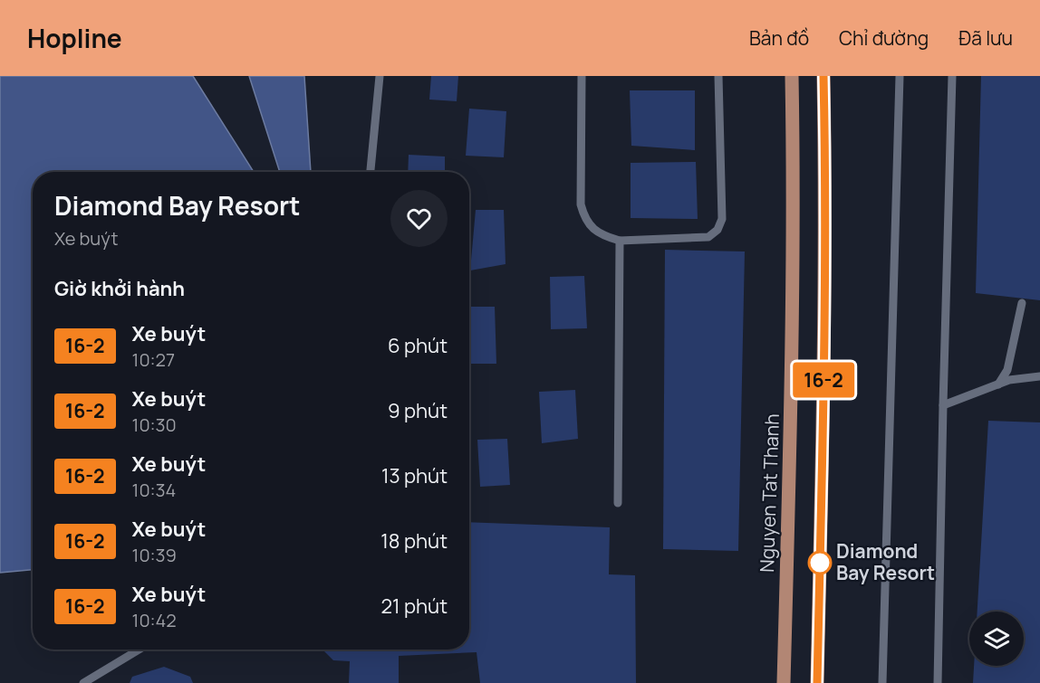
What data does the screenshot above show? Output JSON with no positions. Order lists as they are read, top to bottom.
{
  "streets": {
    "main road": ["Nguyen Tat Thanh"]
  },
  "places": ["Diamond Bay Resort"],
  "lines": ["bus line 16-2"],
  "page": {
    "header": "Hopline",
    "nav": ["Bản đồ", "Chỉ đường", "Đã lưu"],
    "on_map": "16-2",
    "heading": [
      ["Diamond Bay Resort", "Xe buýt"],
      "Giờ khởi hành"
    ],
    "list": [
      {
        "mark": "16-2",
        "name": "Xe buýt",
        "note": "10:27",
        "value": "6 phút"
      },
      {
        "mark": "16-2",
        "name": "Xe buýt",
        "note": "10:30",
        "value": "9 phút"
      },
      {
        "mark": "16-2",
        "name": "Xe buýt",
        "note": "10:34",
        "value": "13 phút"
      },
      {
        "mark": "16-2",
        "name": "Xe buýt",
        "note": "10:39",
        "value": "18 phút"
      },
      {
        "mark": "16-2",
        "name": "Xe buýt",
        "note": "10:42",
        "value": "21 phút"
      }
    ]
  }
}
